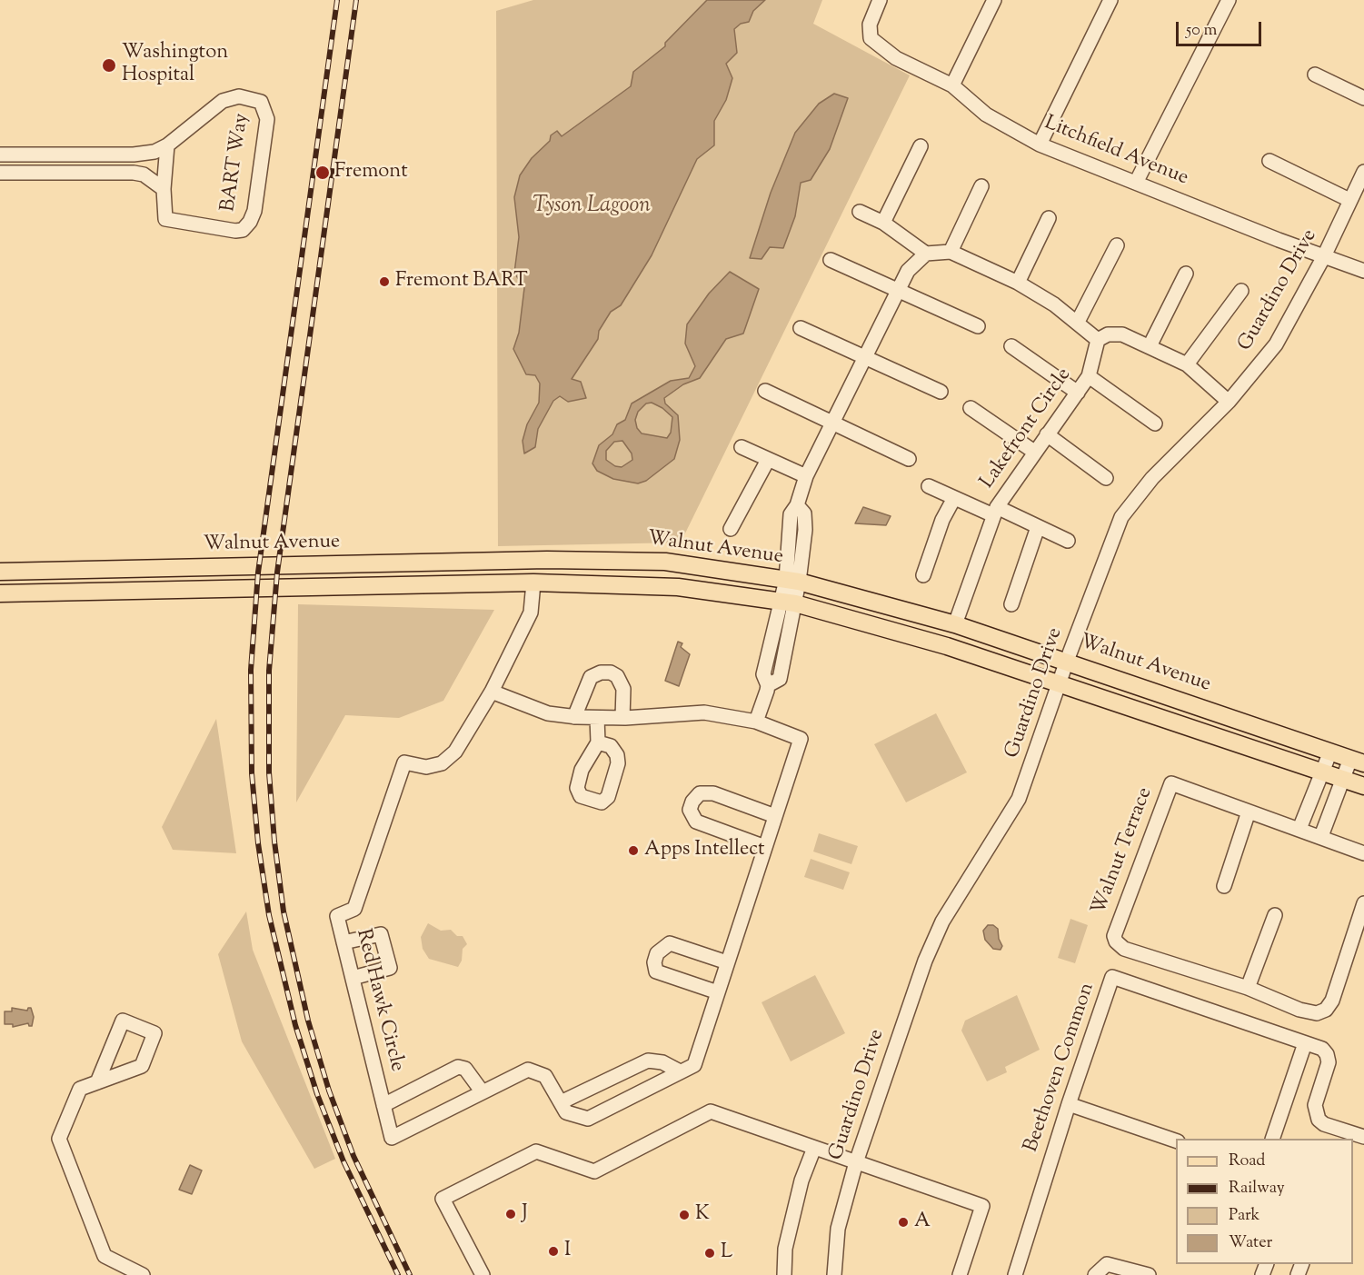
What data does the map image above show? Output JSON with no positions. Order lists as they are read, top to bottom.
{
  "streets": {
    "main road": ["Walnut Avenue"],
    "street": [
      "Litchfield Avenue",
      "BART Way",
      "Guardino Drive",
      "Lakefront Circle",
      "Walnut Terrace",
      "Red Hawk Circle",
      "Beethoven Common"
    ]
  },
  "crossings": [
    ["Litchfield Avenue", "Guardino Drive"],
    ["Guardino Drive", "Walnut Avenue"],
    ["Lakefront Circle", "Walnut Avenue"]
  ],
  "water": ["Tyson Lagoon"],
  "places": [
    "Washington Hospital",
    "Fremont",
    "Fremont BART",
    "Apps Intellect",
    "J",
    "K",
    "A",
    "I",
    "L"
  ],
  "legend": [
    "Road",
    "Railway",
    "Park",
    "Water"
  ],
  "scale_bar": "50 m"
}
